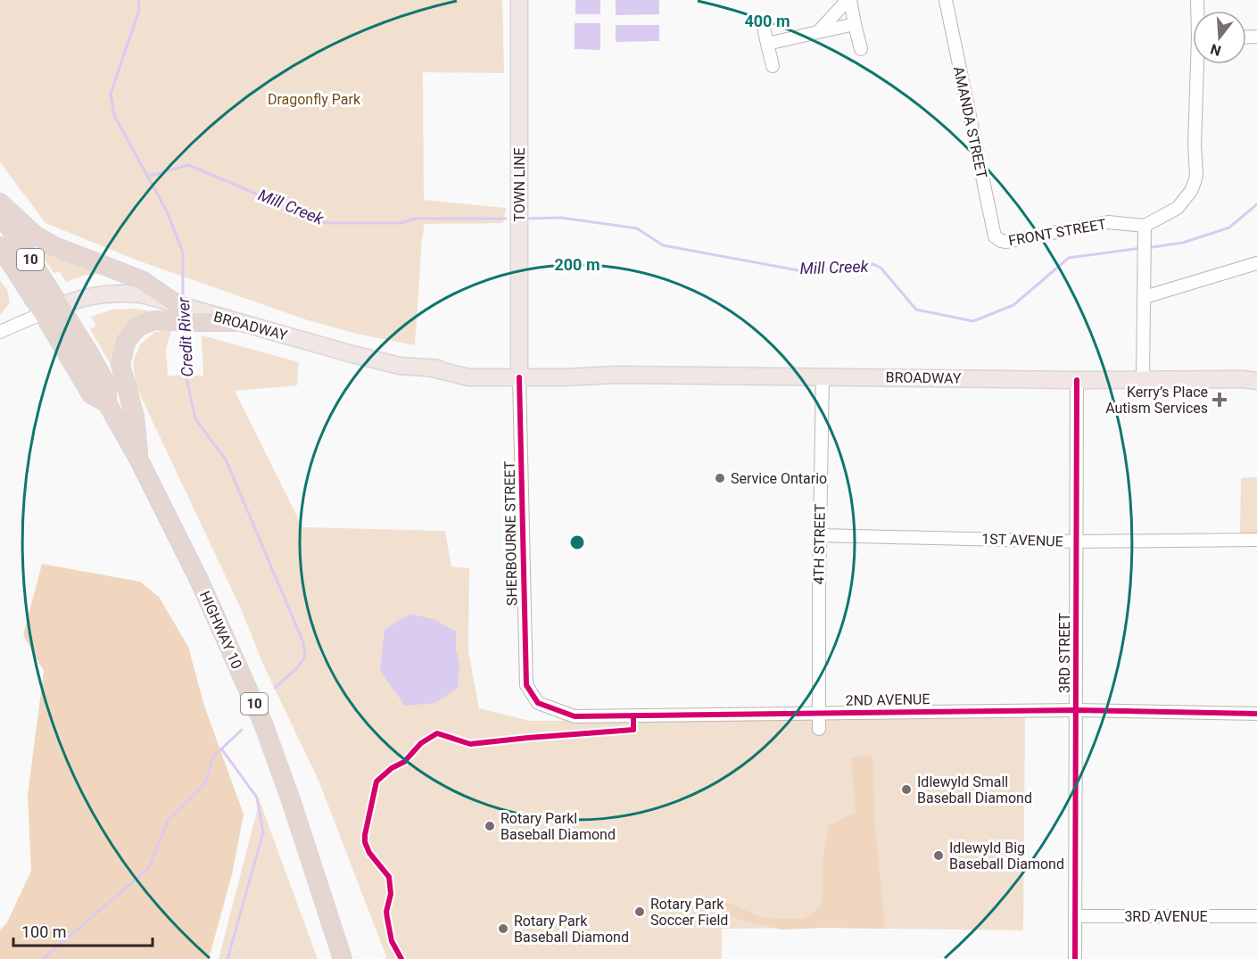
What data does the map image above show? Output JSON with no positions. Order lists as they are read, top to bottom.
{
  "streets": {
    "highway": ["10", "HIGHWAY 10"],
    "main road": ["TOWN LINE", "BROADWAY"],
    "street": [
      "AMANDA STREET",
      "FRONT STREET",
      "SHERBOURNE STREET",
      "1ST AVENUE",
      "4TH STREET",
      "3RD STREET",
      "2ND AVENUE",
      "3RD AVENUE"
    ]
  },
  "crossings": [
    ["AMANDA STREET", "FRONT STREET"],
    ["TOWN LINE", "BROADWAY"],
    ["TOWN LINE", "SHERBOURNE STREET"],
    ["BROADWAY", "SHERBOURNE STREET"],
    ["BROADWAY", "4TH STREET"],
    ["BROADWAY", "3RD STREET"],
    ["SHERBOURNE STREET", "2ND AVENUE"],
    ["1ST AVENUE", "4TH STREET"],
    ["1ST AVENUE", "3RD STREET"],
    ["4TH STREET", "2ND AVENUE"],
    ["3RD STREET", "2ND AVENUE"],
    ["3RD STREET", "3RD AVENUE"]
  ],
  "water": ["Mill Creek", "Credit River"],
  "parks": ["Dragonfly Park"],
  "places": {
    "health": ["Kerry’s Place Autism Services"],
    "other": [
      "Service Ontario",
      "Idlewyld Small Baseball Diamond",
      "Rotary Parkl Baseball Diamond",
      "Idlewyld Big Baseball Diamond",
      "Rotary Park Soccer Field",
      "Rotary Park Baseball Diamond"
    ]
  },
  "scale_bar": "100 m",
  "north": "bottom",
  "rings": ["400 m", "200 m"]
}
